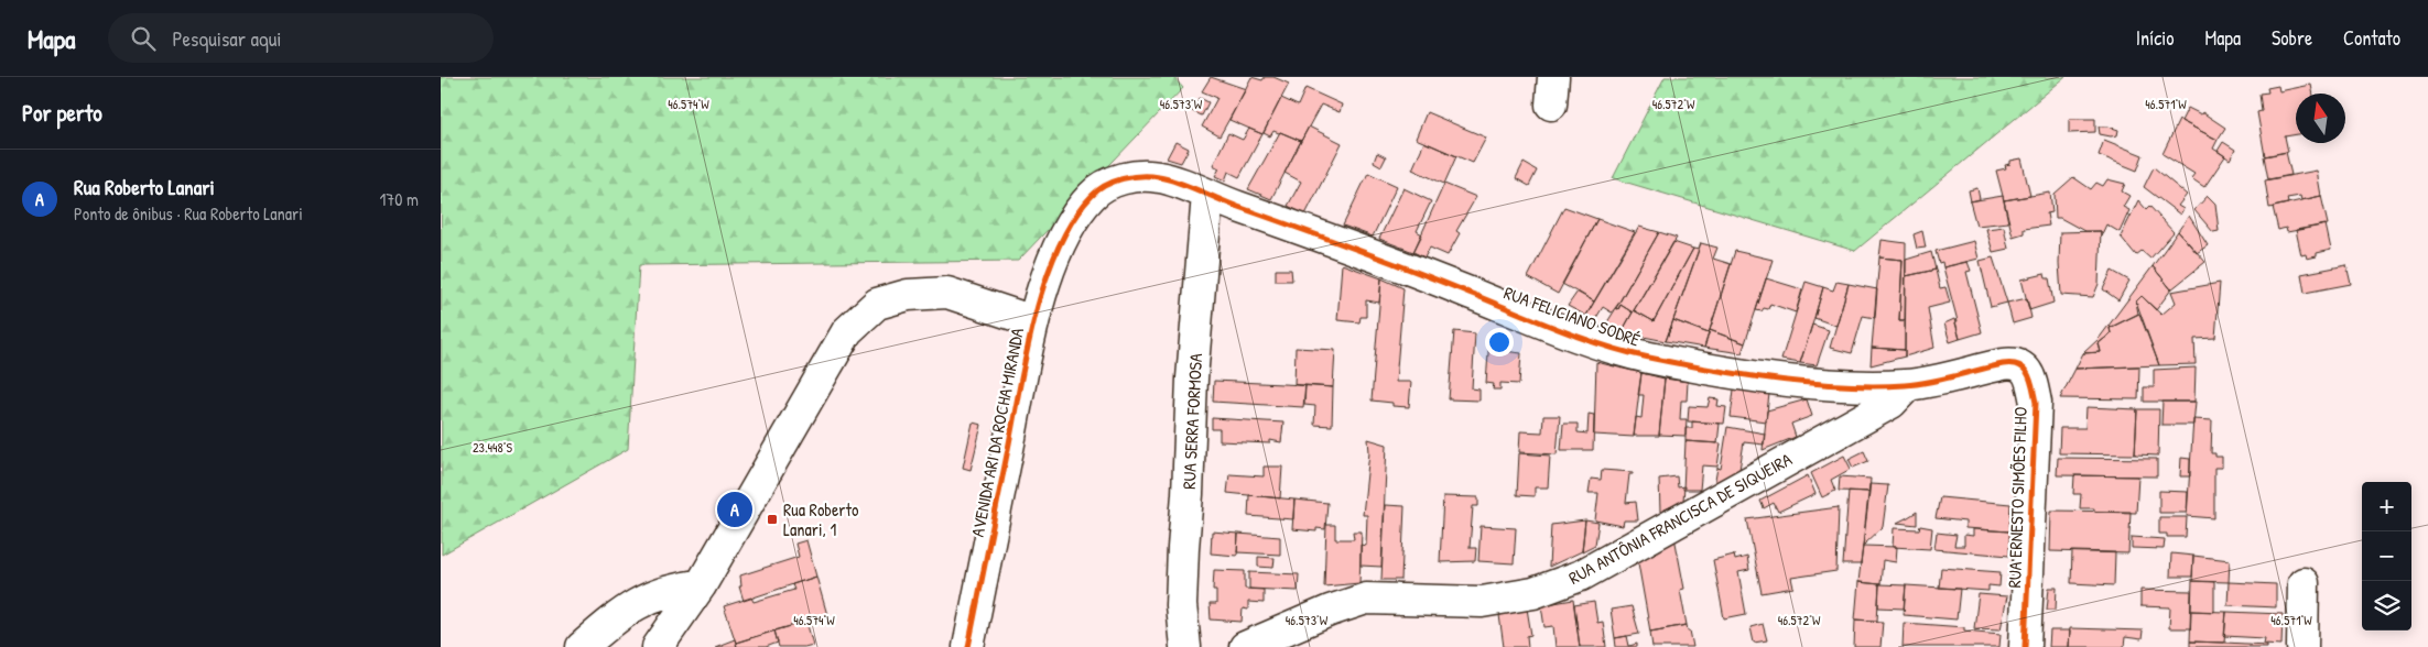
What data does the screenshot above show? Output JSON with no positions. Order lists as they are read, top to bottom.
{
  "streets": {
    "street": [
      "RUA FELICIANO SODRÉ",
      "RUA SERRA FORMOSA",
      "AVENIDA ARI DA ROCHA MIRANDA",
      "RUA ERNESTO SIMÕES FILHO",
      "RUA ANTÔNIA FRANCISCA DE SIQUEIRA"
    ]
  },
  "crossings": [
    ["RUA FELICIANO SODRÉ", "RUA SERRA FORMOSA"],
    ["RUA FELICIANO SODRÉ", "AVENIDA ARI DA ROCHA MIRANDA"],
    ["RUA FELICIANO SODRÉ", "RUA ERNESTO SIMÕES FILHO"],
    ["RUA FELICIANO SODRÉ", "RUA ANTÔNIA FRANCISCA DE SIQUEIRA"],
    ["RUA SERRA FORMOSA", "AVENIDA ARI DA ROCHA MIRANDA"]
  ],
  "places": {
    "transit": ["Rua Roberto Lanari, 1"]
  },
  "north": "top",
  "page": {
    "header": "Mapa",
    "search": "Pesquisar aqui",
    "nav": [
      "Início",
      "Mapa",
      "Sobre",
      "Contato"
    ],
    "heading": "Por perto",
    "list": [
      {
        "mark": "A",
        "name": "Rua Roberto Lanari",
        "note": "Ponto de ônibus · Rua Roberto Lanari",
        "value": "170 m"
      }
    ],
    "map_buttons": ["+", "−"],
    "pins": "A"
  },
  "coordinates": [
    "46.574°W",
    "46.573°W",
    "46.572°W",
    "46.571°W",
    "23.448°S"
  ]
}
